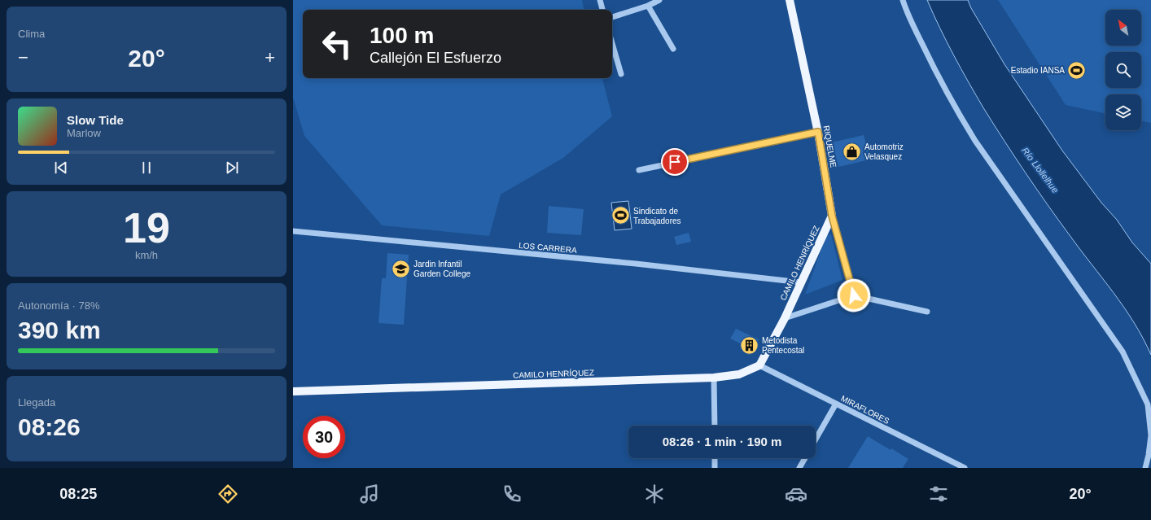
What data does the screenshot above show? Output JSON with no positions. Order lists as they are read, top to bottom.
{
  "streets": {
    "main road": ["RIQUELME", "CAMILO HENRÍQUEZ"],
    "street": ["LOS CARRERA", "MIRAFLORES"]
  },
  "crossings": [
    ["RIQUELME", "CAMILO HENRÍQUEZ"],
    ["LOS CARRERA", "CAMILO HENRÍQUEZ"],
    ["CAMILO HENRÍQUEZ", "MIRAFLORES"]
  ],
  "water": ["Río Llollelhue"],
  "places": {
    "sports": ["Estadio IANSA", "Sindicato de Trabajadores"],
    "shop": ["Automotriz Velasquez"],
    "school or university": ["Jardin Infantil Garden College"],
    "building": ["Metodista Pentecostal"]
  },
  "north": "top left",
  "page": {
    "tile": [
      "Clima",
      ["19", "km/h"],
      ["Autonomía · 78%", "390 km"],
      ["Llegada", "08:26"]
    ],
    "turn": ["100 m", "Callejón El Esfuerzo"],
    "heat": ["−", "20°", "+"],
    "song": ["Slow Tide", "Marlow"],
    "limit": "30",
    "trip": "08:26 · 1 min · 190 m",
    "tabs": ["08:25", "20°"]
  }
}
